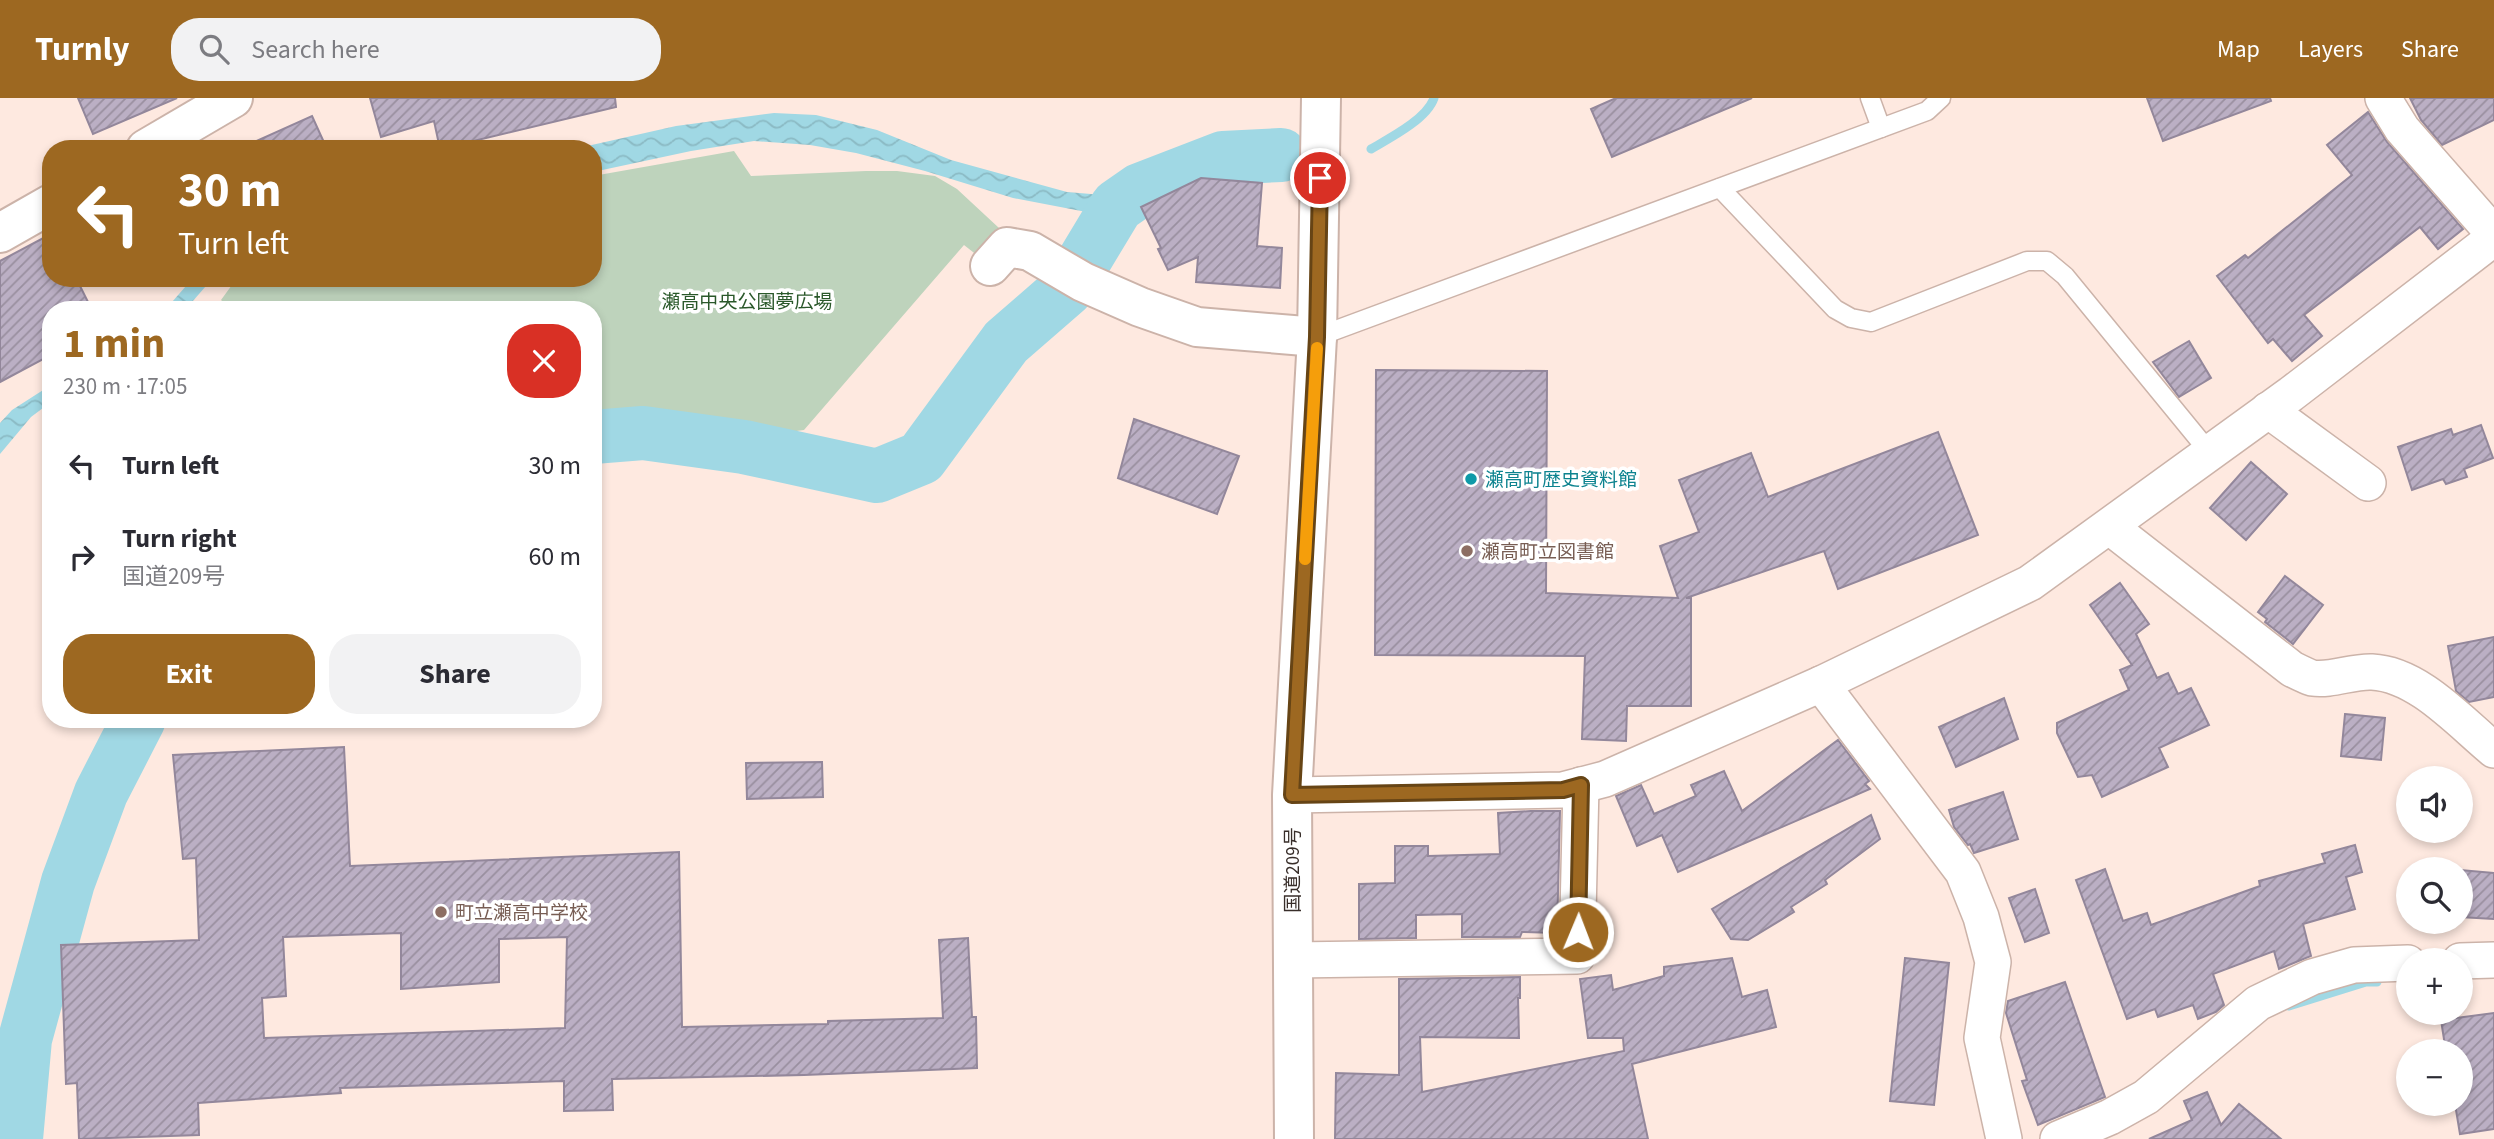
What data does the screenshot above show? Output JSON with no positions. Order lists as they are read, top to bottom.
{
  "streets": {
    "main road": ["国道209号"]
  },
  "parks": ["瀬高中央公園夢広場"],
  "places": ["瀬高町歴史資料館", "瀬高町立図書館", "町立瀬高中学校"],
  "page": {
    "header": "Turnly",
    "search": "Search here",
    "nav": ["Map", "Layers", "Share"],
    "turn": ["30 m", "Turn left"],
    "heading": ["1 min", "230 m · 17:05"],
    "list": [
      {
        "name": "Turn left",
        "value": "30 m"
      },
      {
        "name": "Turn right",
        "note": "国道209号",
        "value": "60 m"
      }
    ],
    "buttons": ["Exit", "Share"],
    "map_buttons": ["+", "−"]
  }
}
